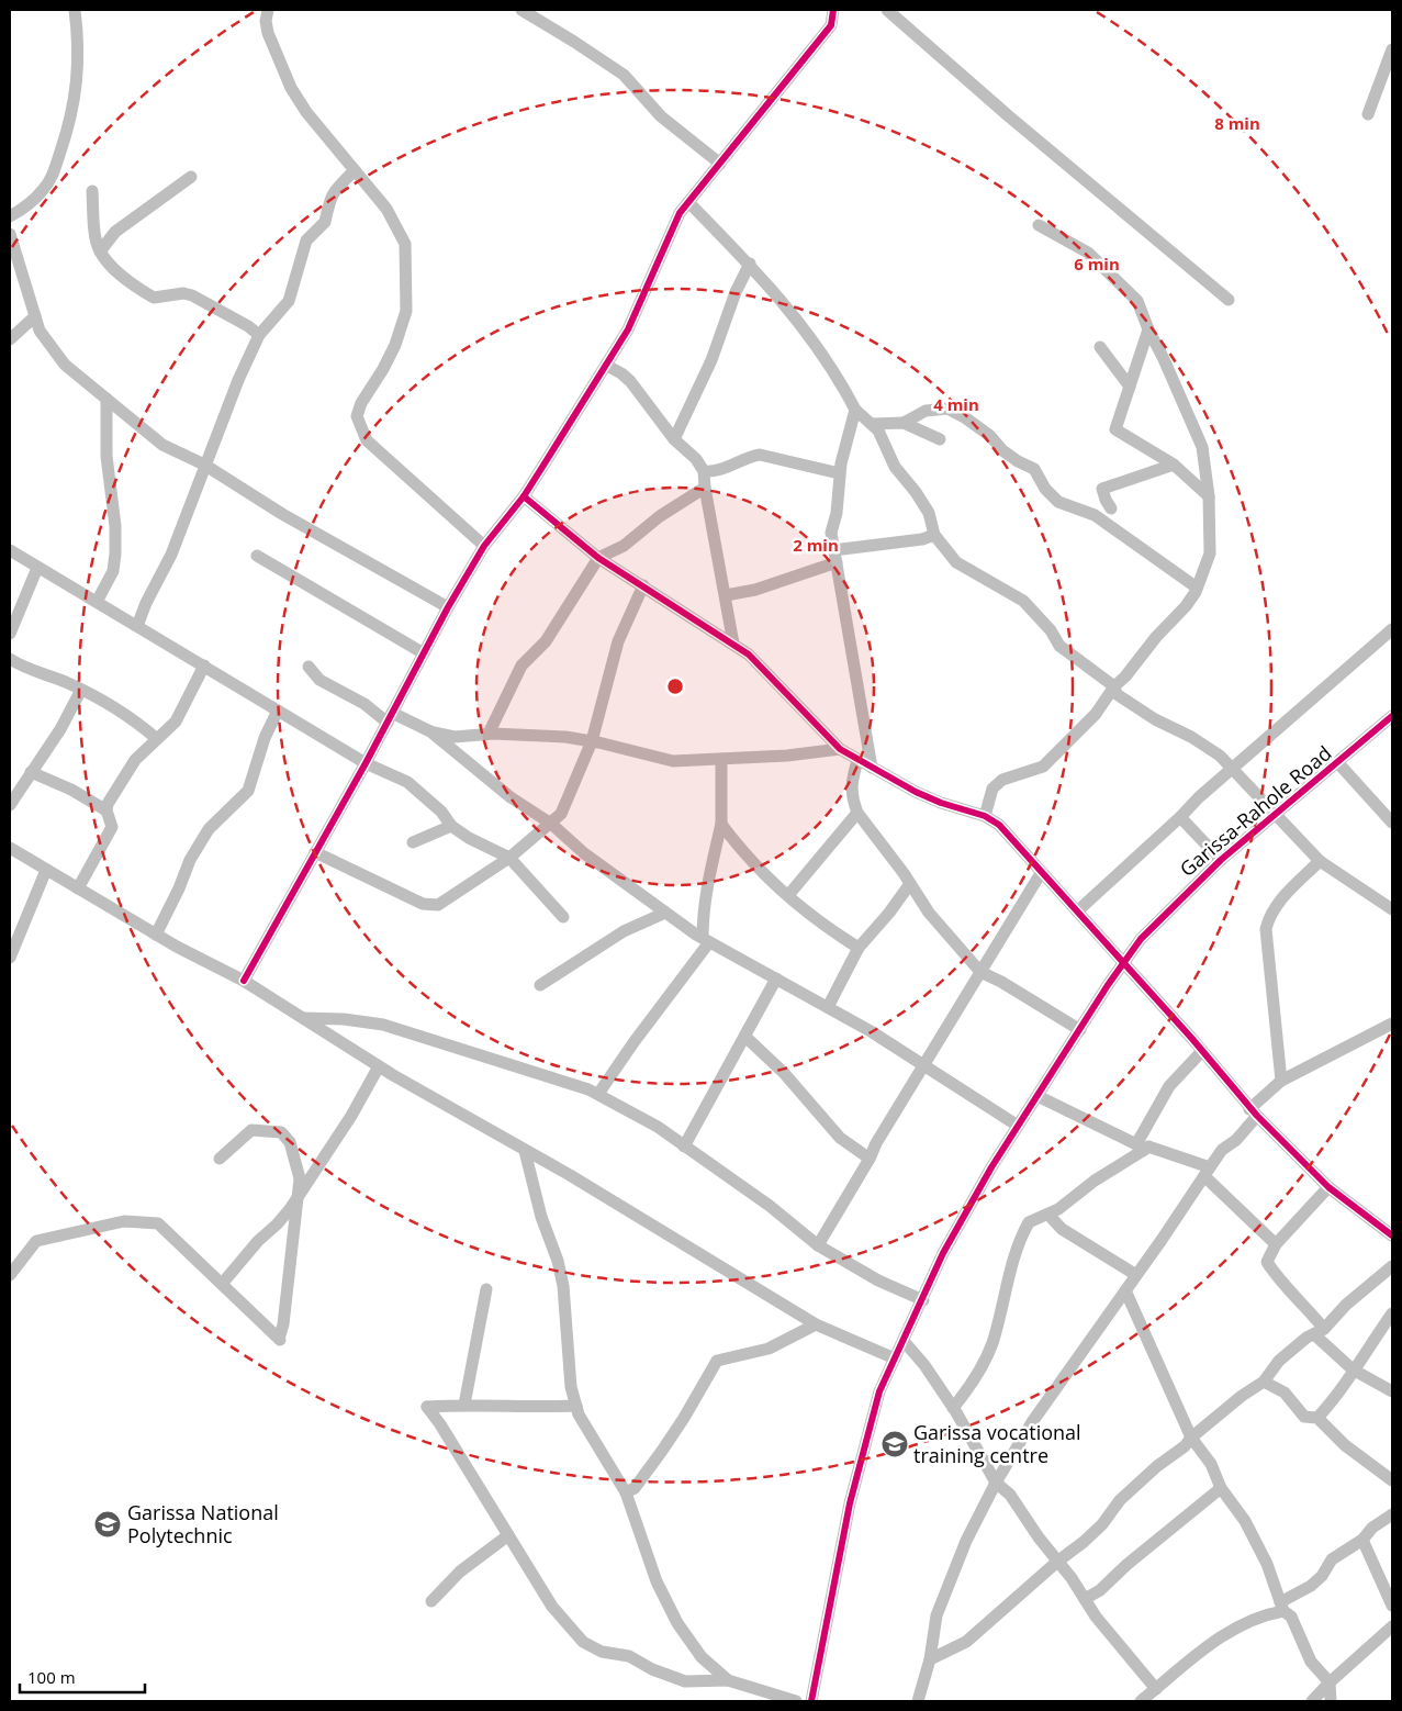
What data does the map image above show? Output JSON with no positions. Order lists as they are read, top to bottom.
{
  "streets": {
    "street": ["Garissa-Rahole Road"]
  },
  "places": {
    "school or university": ["Garissa vocational training centre", "Garissa National Polytechnic"]
  },
  "scale_bar": "100 m",
  "rings": [
    "8 min",
    "6 min",
    "4 min",
    "2 min"
  ]
}
